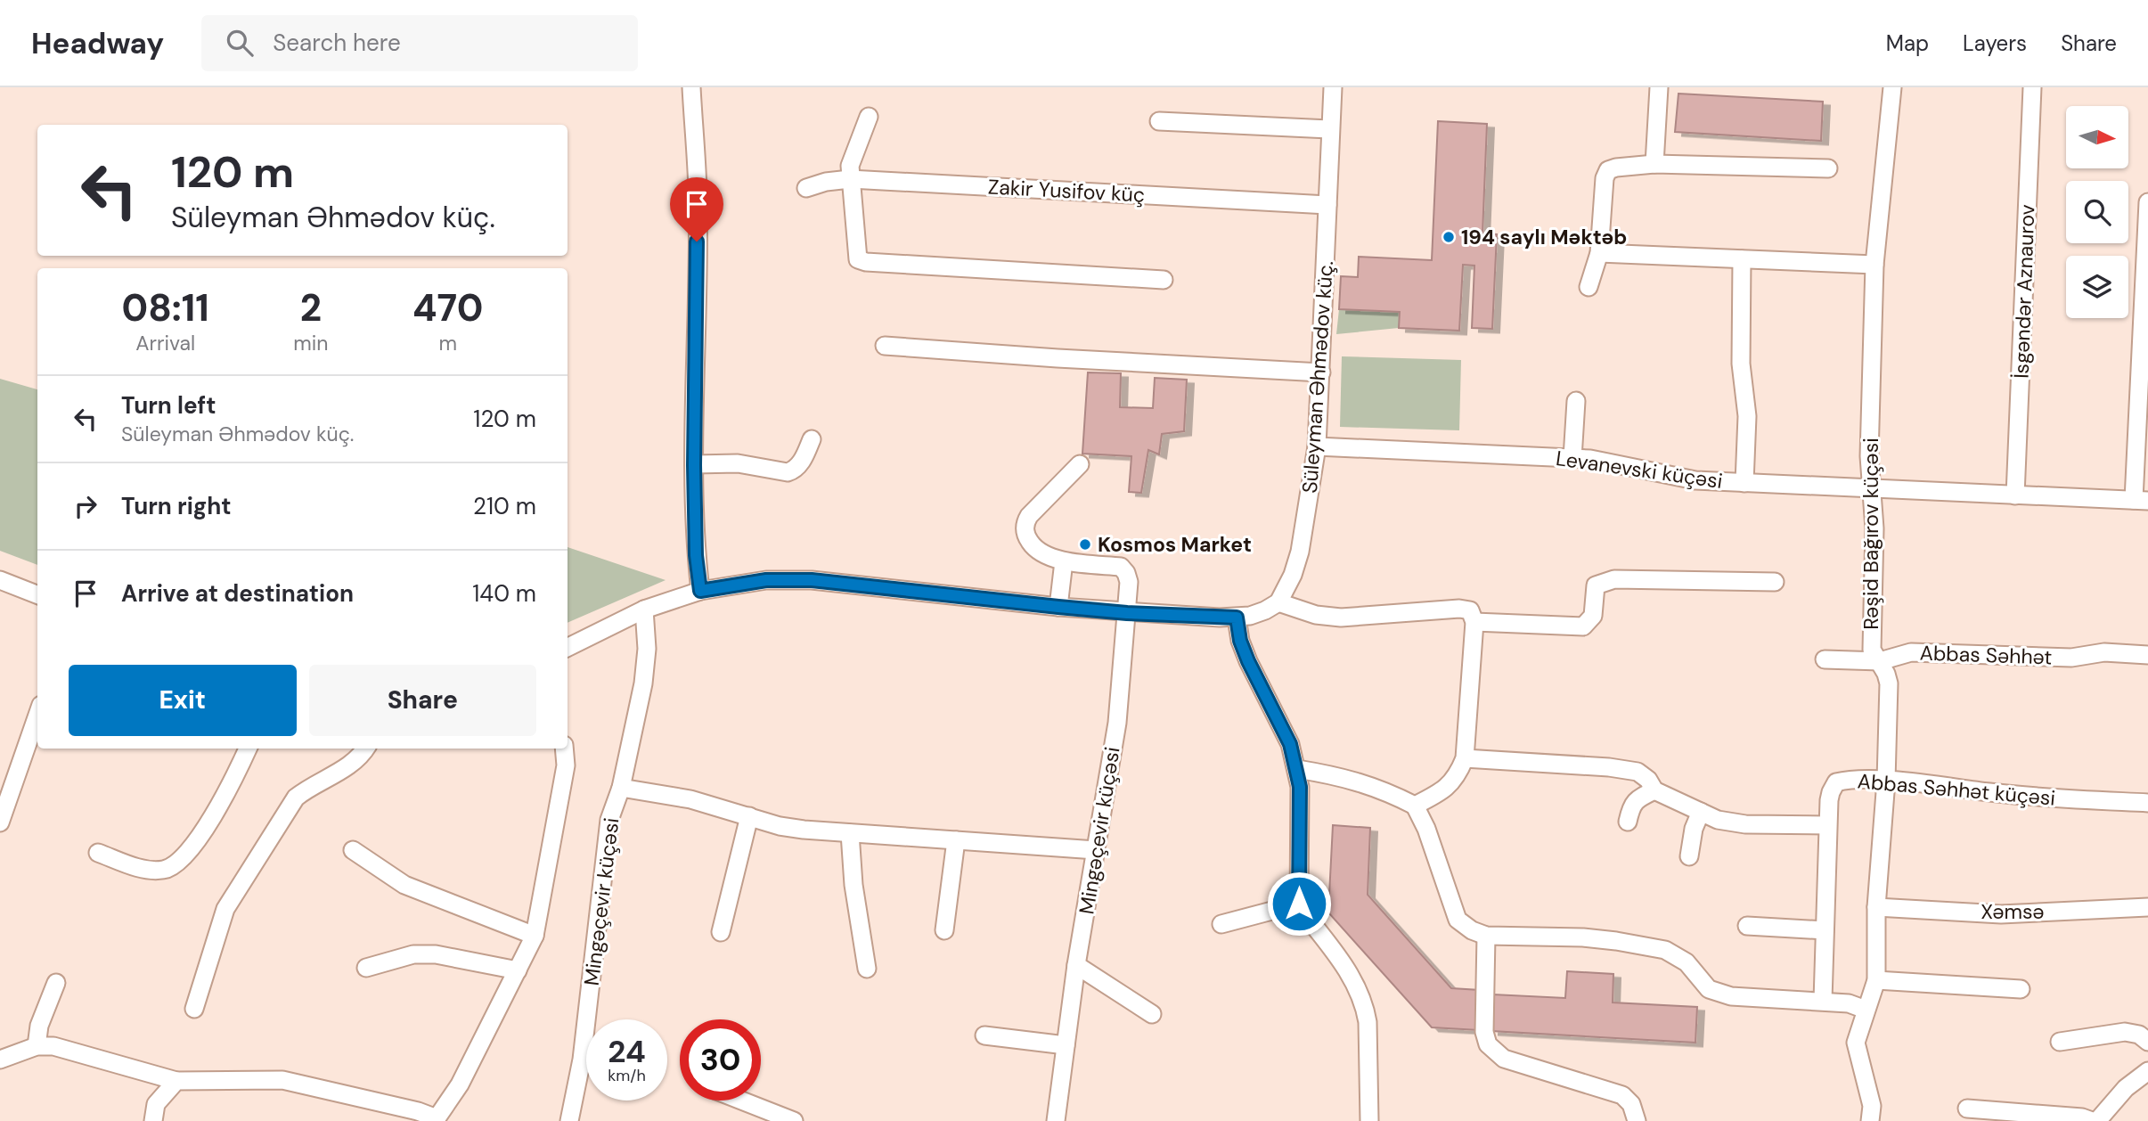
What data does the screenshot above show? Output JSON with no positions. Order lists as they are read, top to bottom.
{
  "streets": {
    "street": [
      "Zakir Yusifov küç",
      "İsgəndər Aznaurov",
      "Süleyman Əhmədov küç.",
      "Levanevski küçəsi",
      "Rəşid Bağırov küçəsi",
      "Abbas Səhhət",
      "Abbas Səhhət küçəsi",
      "Mingəçevir küçəsi",
      "Xəmsə"
    ]
  },
  "crossings": [
    ["Zakir Yusifov küç", "Süleyman Əhmədov küç."],
    ["İsgəndər Aznaurov", "Levanevski küçəsi"],
    ["Süleyman Əhmədov küç.", "Levanevski küçəsi"],
    ["Levanevski küçəsi", "Rəşid Bağırov küçəsi"],
    ["Rəşid Bağırov küçəsi", "Abbas Səhhət"],
    ["Rəşid Bağırov küçəsi", "Abbas Səhhət küçəsi"],
    ["Rəşid Bağırov küçəsi", "Xəmsə"]
  ],
  "places": ["194 saylı Məktəb", "Kosmos Market"],
  "north": "right",
  "page": {
    "header": "Headway",
    "search": "Search here",
    "nav": ["Map", "Layers", "Share"],
    "turn": ["120 m", "Süleyman Əhmədov küç."],
    "eta": [
      "08:11",
      "Arrival",
      "2",
      "min",
      "470",
      "m"
    ],
    "list": [
      {
        "name": "Turn left",
        "note": "Süleyman Əhmədov küç.",
        "value": "120 m"
      },
      {
        "name": "Turn right",
        "value": "210 m"
      },
      {
        "name": "Arrive at destination",
        "value": "140 m"
      }
    ],
    "buttons": ["Exit", "Share"],
    "speed": "24 km/h",
    "limit": "30"
  }
}
